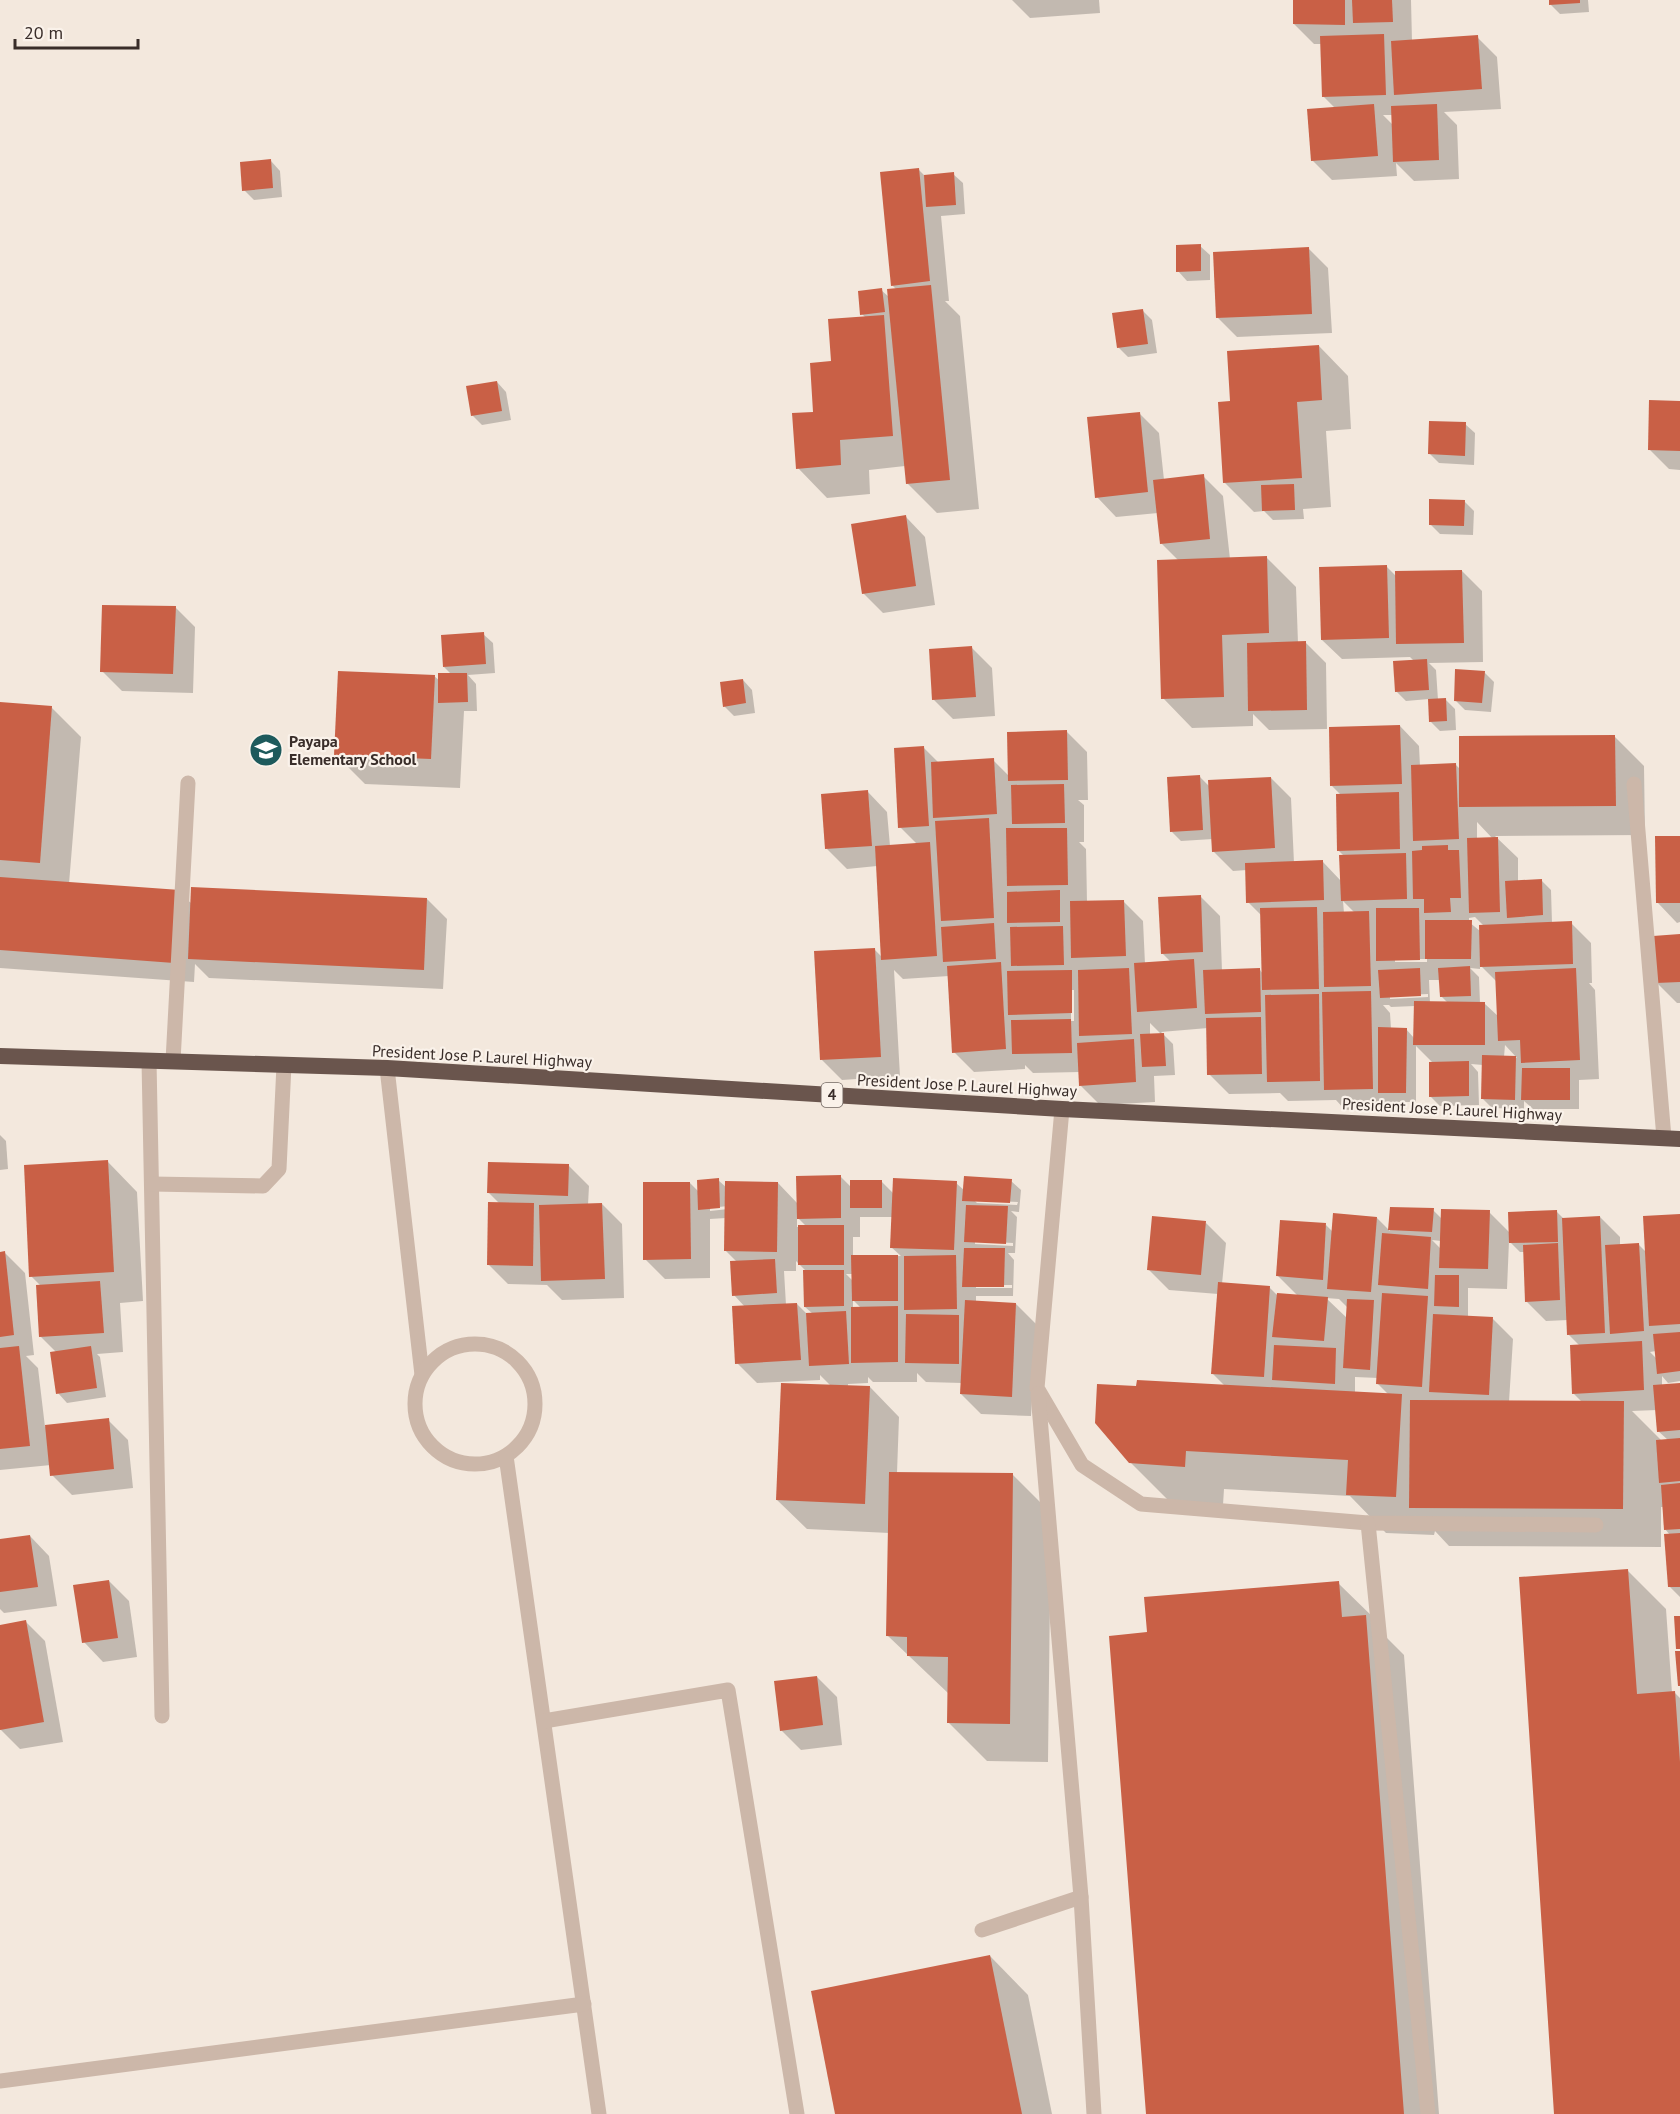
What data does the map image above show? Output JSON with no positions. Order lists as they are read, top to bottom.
{
  "streets": {
    "highway": ["President Jose P. Laurel Highway", "4"]
  },
  "places": {
    "school or university": ["Payapa Elementary School"]
  },
  "scale_bar": "20 m"
}
